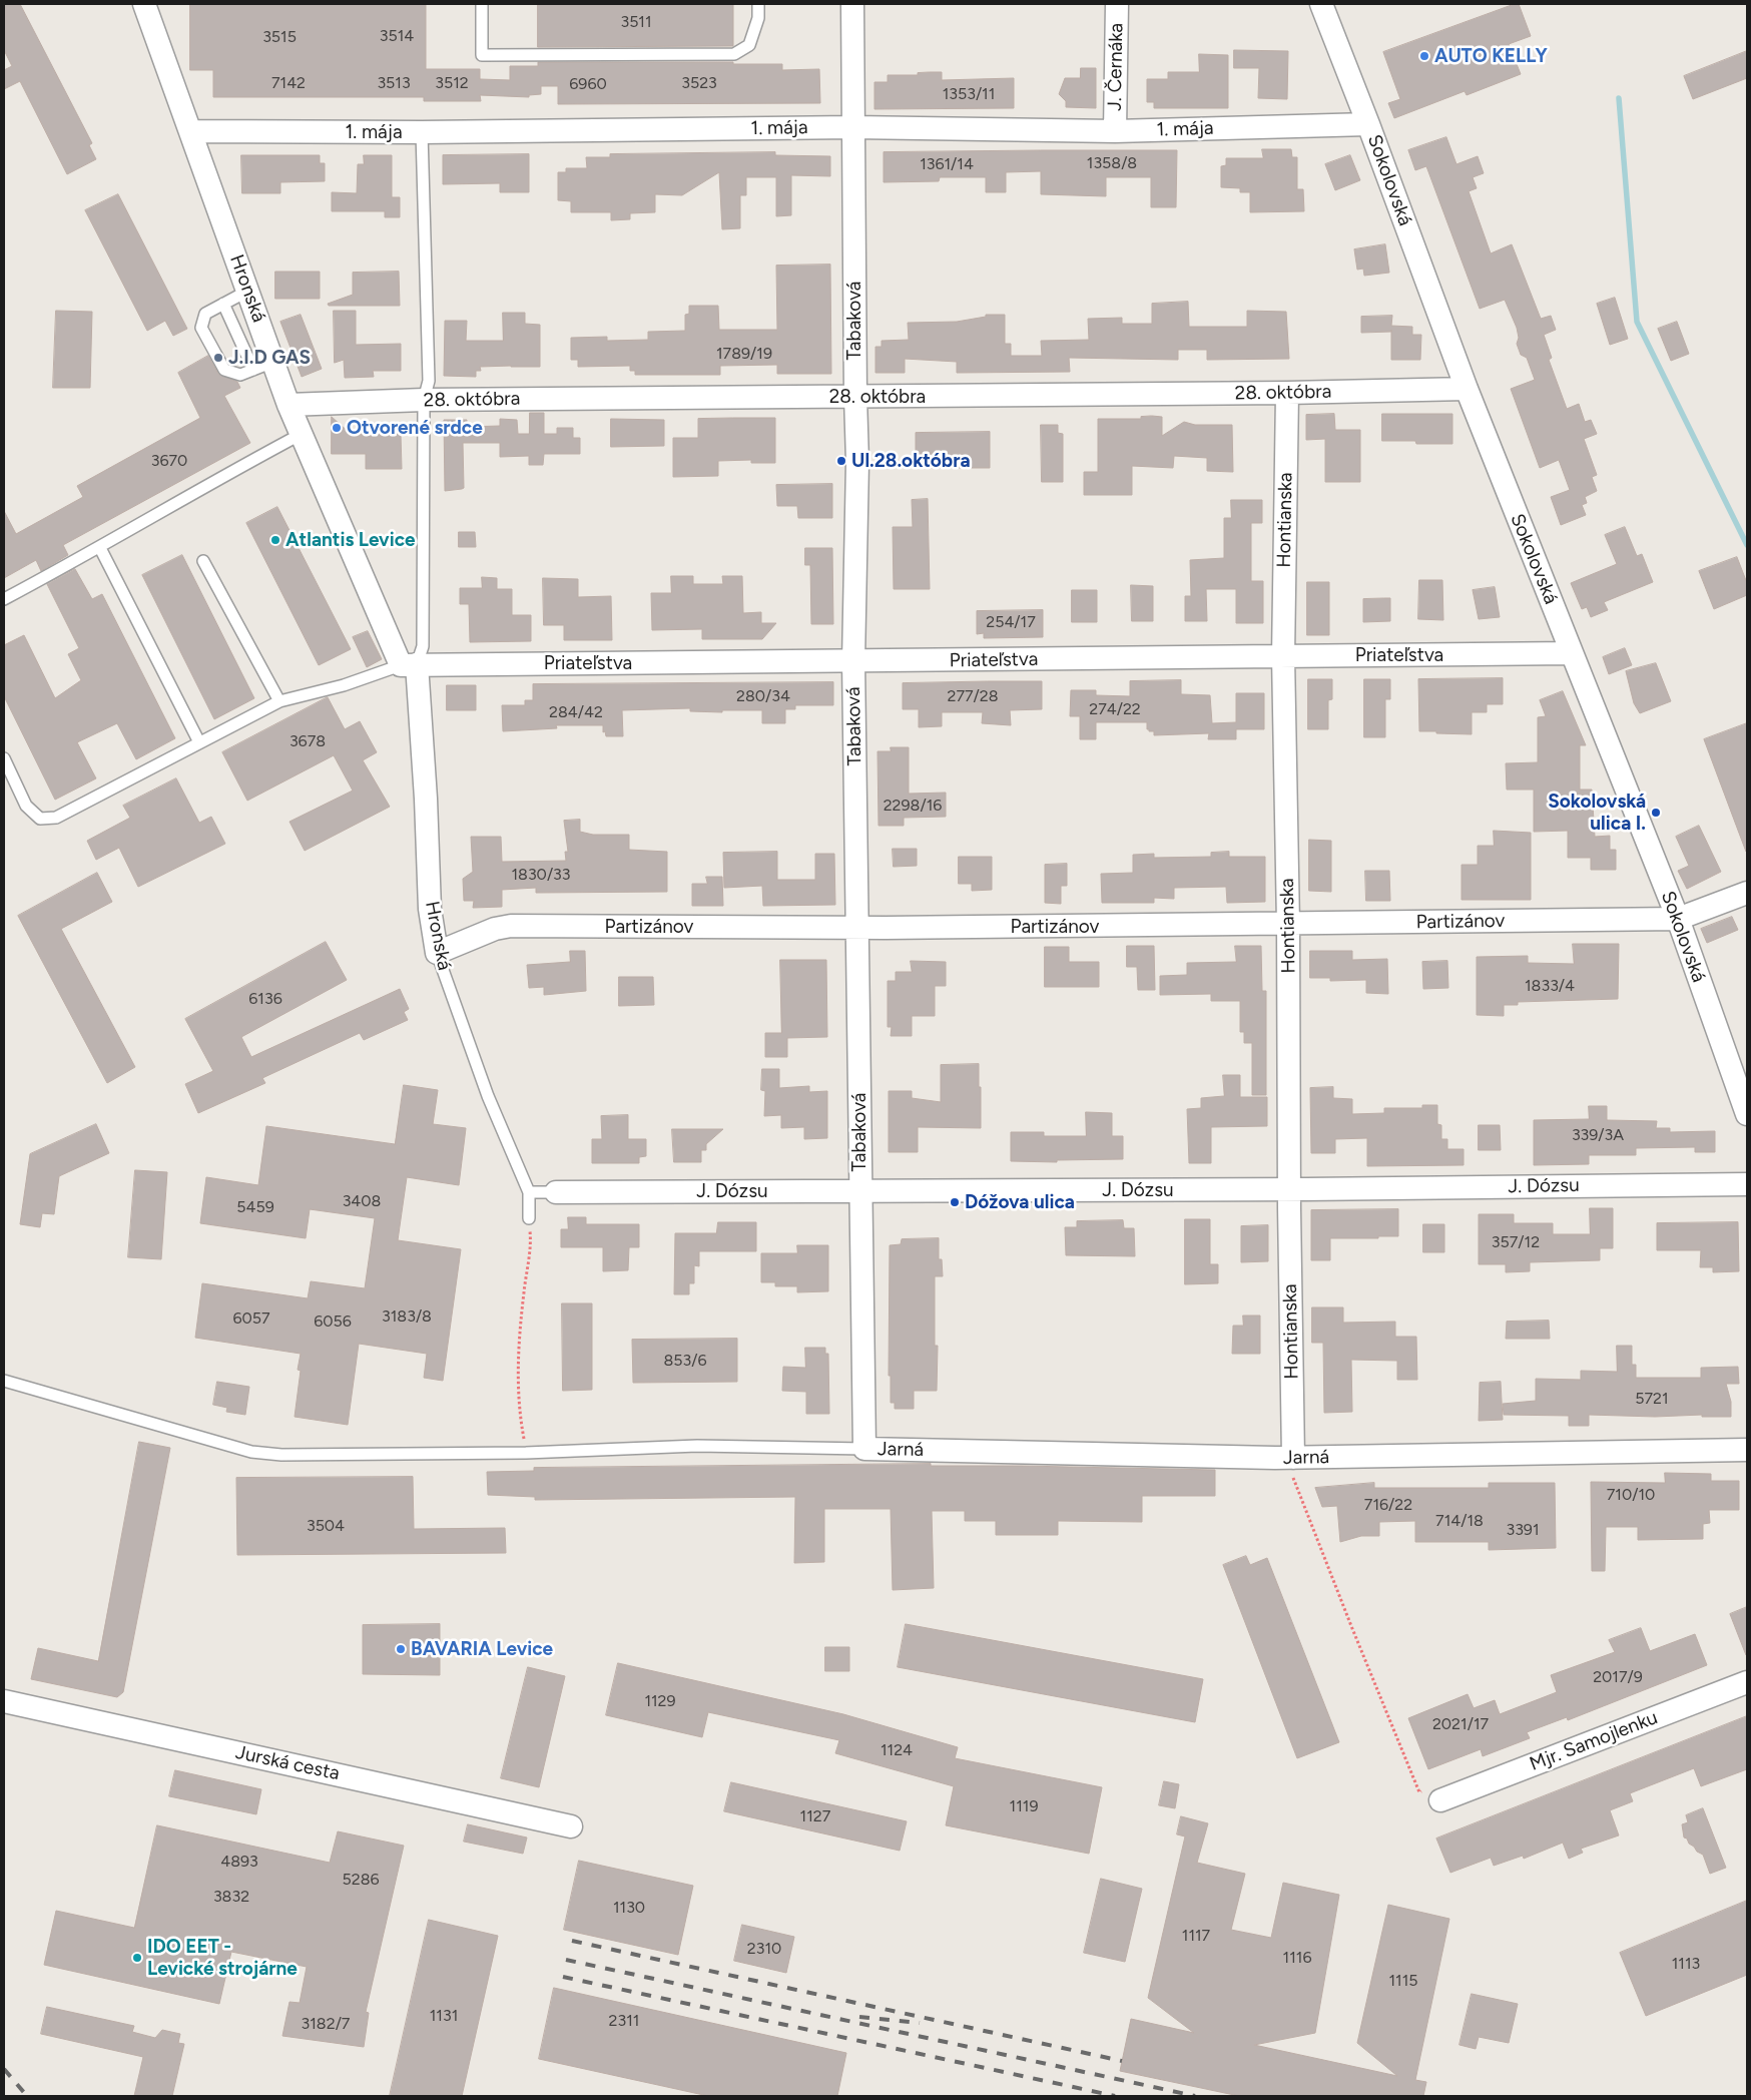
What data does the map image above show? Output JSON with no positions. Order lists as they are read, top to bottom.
{
  "streets": {
    "street": [
      "J. Černáka",
      "1. mája",
      "Sokolovská",
      "Hronská",
      "Tabaková",
      "28. októbra",
      "Hontianska",
      "Priateľstva",
      "Partizánov",
      "J. Dózsu",
      "Jarná",
      "Mjr. Samojlenku",
      "Jurská cesta"
    ]
  },
  "crossings": [
    ["J. Černáka", "1. mája"],
    ["1. mája", "Sokolovská"],
    ["1. mája", "Hronská"],
    ["1. mája", "Tabaková"],
    ["Sokolovská", "28. októbra"],
    ["Sokolovská", "Priateľstva"],
    ["Sokolovská", "Partizánov"],
    ["Hronská", "28. októbra"],
    ["Hronská", "Priateľstva"],
    ["Hronská", "Partizánov"],
    ["Hronská", "J. Dózsu"],
    ["Tabaková", "28. októbra"],
    ["Tabaková", "Priateľstva"],
    ["Tabaková", "Partizánov"],
    ["Tabaková", "J. Dózsu"],
    ["Tabaková", "Jarná"],
    ["28. októbra", "Hontianska"],
    ["Hontianska", "Priateľstva"],
    ["Hontianska", "Partizánov"],
    ["Hontianska", "J. Dózsu"],
    ["Hontianska", "Jarná"]
  ],
  "places": [
    "AUTO KELLY",
    "J.I.D GAS",
    "Otvorené srdce",
    "Ul.28.októbra",
    "Atlantis Levice",
    "Sokolovská ulica I.",
    "Dóžova ulica",
    "BAVARIA Levice",
    "IDO EET - Levické strojárne"
  ],
  "house_numbers": [
    "3511",
    "3514",
    "3515",
    "7142",
    "3513",
    "3512",
    "3523",
    "6960",
    "1353/11",
    "1358/8",
    "1361/14",
    "1789/19",
    "3670",
    "254/17",
    "280/34",
    "277/28",
    "274/22",
    "284/42",
    "3678",
    "2298/16",
    "1830/33",
    "1833/4",
    "6136",
    "339/3A",
    "3408",
    "5459",
    "357/12",
    "3183/8",
    "6057",
    "6056",
    "853/6",
    "5721",
    "710/10",
    "716/22",
    "714/18",
    "3504",
    "3391",
    "2017/9",
    "1129",
    "2021/17",
    "1124",
    "1119",
    "1127",
    "4893",
    "5286",
    "3832",
    "1130",
    "1117",
    "2310",
    "1116",
    "1113",
    "1115",
    "1131",
    "2311",
    "3182/7"
  ]
}
